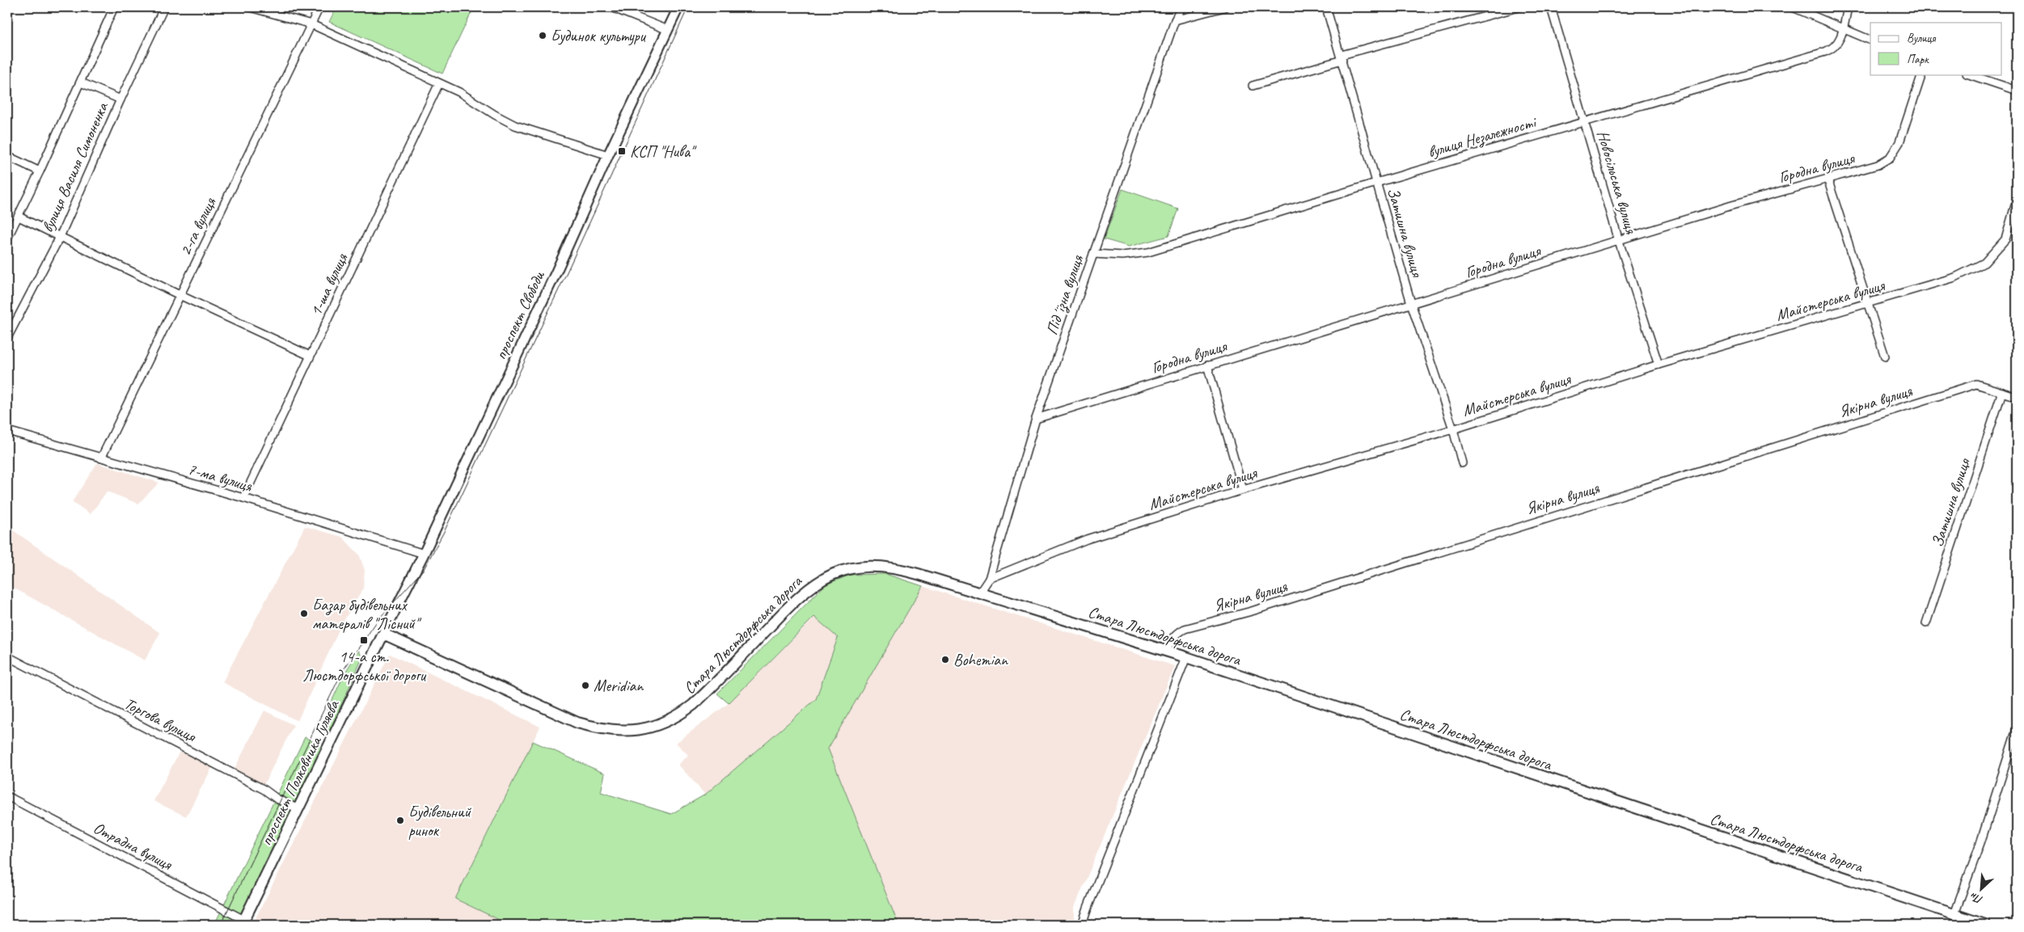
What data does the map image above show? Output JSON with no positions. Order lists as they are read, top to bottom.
{
  "streets": {
    "main road": ["Стара Люстдорфська дорога", "проспект Полковника Гуляєва"],
    "street": [
      "вулиця Незалежності",
      "вулиця Василя Симоненка",
      "Городна вулиця",
      "Новосільська вулиця",
      "2-га вулиця",
      "Затишна вулиця",
      "1-ша вулиця",
      "Підʼїзна вулиця",
      "Майстерська вулиця",
      "проспект Свободи",
      "Якірна вулиця",
      "7-ма вулиця",
      "Торгова вулиця",
      "Отрадна вулиця"
    ]
  },
  "crossings": [
    ["вулиця Незалежності", "Новосільська вулиця"],
    ["вулиця Незалежності", "Затишна вулиця"],
    ["вулиця Незалежності", "Підʼїзна вулиця"],
    ["Городна вулиця", "Новосільська вулиця"],
    ["Городна вулиця", "Затишна вулиця"],
    ["Городна вулиця", "Підʼїзна вулиця"],
    ["Новосільська вулиця", "Майстерська вулиця"],
    ["2-га вулиця", "7-ма вулиця"],
    ["Затишна вулиця", "Майстерська вулиця"],
    ["Затишна вулиця", "Якірна вулиця"],
    ["1-ша вулиця", "7-ма вулиця"],
    ["Підʼїзна вулиця", "Майстерська вулиця"],
    ["Підʼїзна вулиця", "Стара Люстдорфська дорога"],
    ["проспект Свободи", "7-ма вулиця"],
    ["проспект Свободи", "Стара Люстдорфська дорога"],
    ["проспект Свободи", "проспект Полковника Гуляєва"],
    ["Якірна вулиця", "Стара Люстдорфська дорога"],
    ["Стара Люстдорфська дорога", "проспект Полковника Гуляєва"],
    ["Торгова вулиця", "проспект Полковника Гуляєва"],
    ["проспект Полковника Гуляєва", "Отрадна вулиця"]
  ],
  "places": {
    "other": [
      "Будинок культури",
      "Базар будівельних матералів \"Лісний\"",
      "Bohemian",
      "Meridian",
      "Будівельний ринок"
    ],
    "transit": ["КСП \"Нива\"", "14-а ст. Люстдорфської дороги"]
  },
  "legend": ["Вулиця", "Парк"],
  "north": "bottom left"
}
